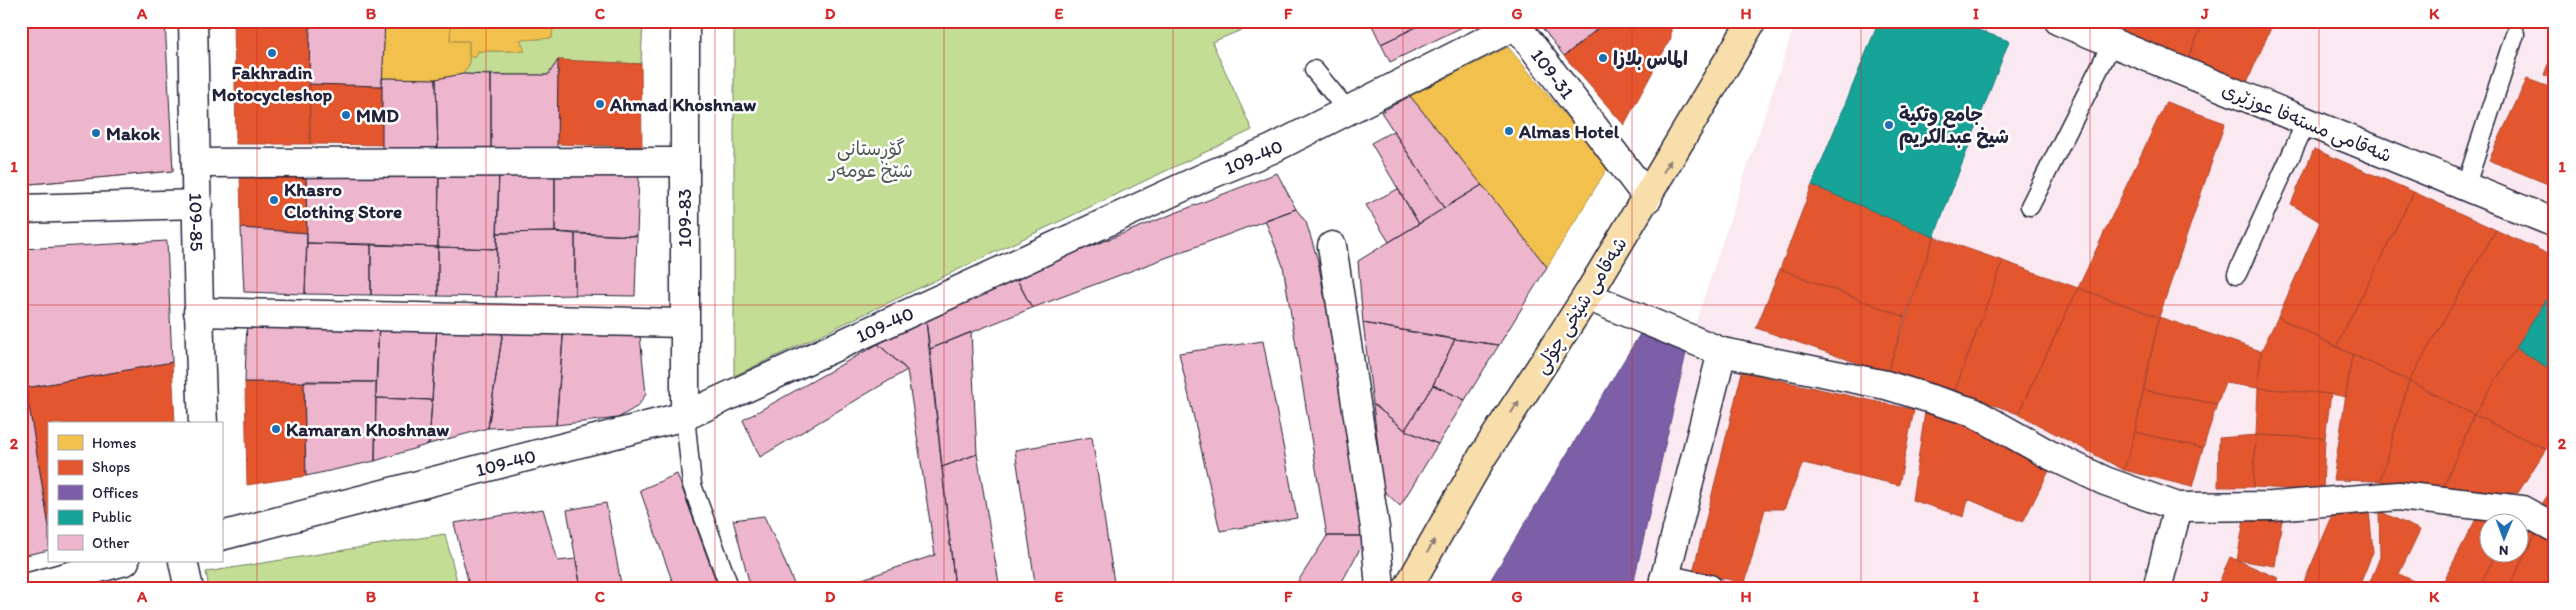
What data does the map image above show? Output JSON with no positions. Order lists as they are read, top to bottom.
{
  "streets": {
    "main road": ["شەقامی شێخی چۆلی"],
    "street": [
      "109-31",
      "شەقامی مستەفا عوزێری",
      "109-40",
      "109-83",
      "109-85"
    ]
  },
  "crossings": [
    ["109-31", "109-40"],
    ["109-31", "شەقامی شێخی چۆلی"],
    ["109-40", "109-83"]
  ],
  "one_way": ["شەقامی شێخی چۆلی"],
  "parks": ["گۆڕستانی شێخ عومەر"],
  "places": [
    "Fakhradin Motocycleshop",
    "الماس بلازا",
    "Ahmad Khoshnaw",
    "MMD",
    "جامع وتكية شيخ عبدالكريم",
    "Almas Hotel",
    "Makok",
    "Khasro Clothing Store",
    "Kamaran Khoshnaw"
  ],
  "legend": [
    "Homes",
    "Shops",
    "Offices",
    "Public",
    "Other"
  ],
  "north": "bottom",
  "grid": {
    "columns": [
      "A",
      "B",
      "C",
      "D",
      "E",
      "F",
      "G",
      "H",
      "I",
      "J",
      "K"
    ],
    "rows": ["1", "2"]
  }
}
